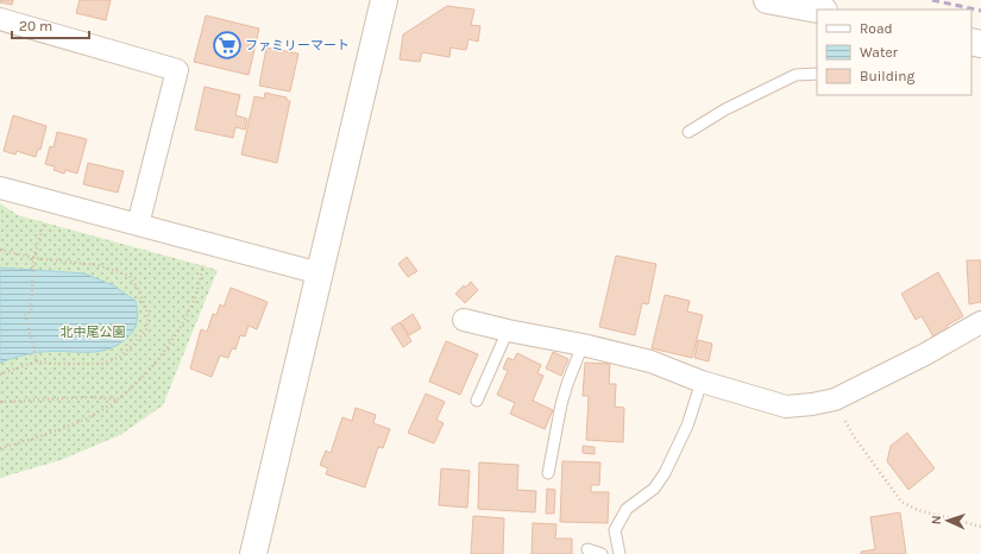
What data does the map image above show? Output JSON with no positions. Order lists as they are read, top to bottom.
{
  "parks": ["北中尾公園"],
  "places": {
    "supermarket": ["ファミリーマート"]
  },
  "legend": ["Road", "Water", "Building"],
  "scale_bar": "20 m",
  "north": "left"
}
